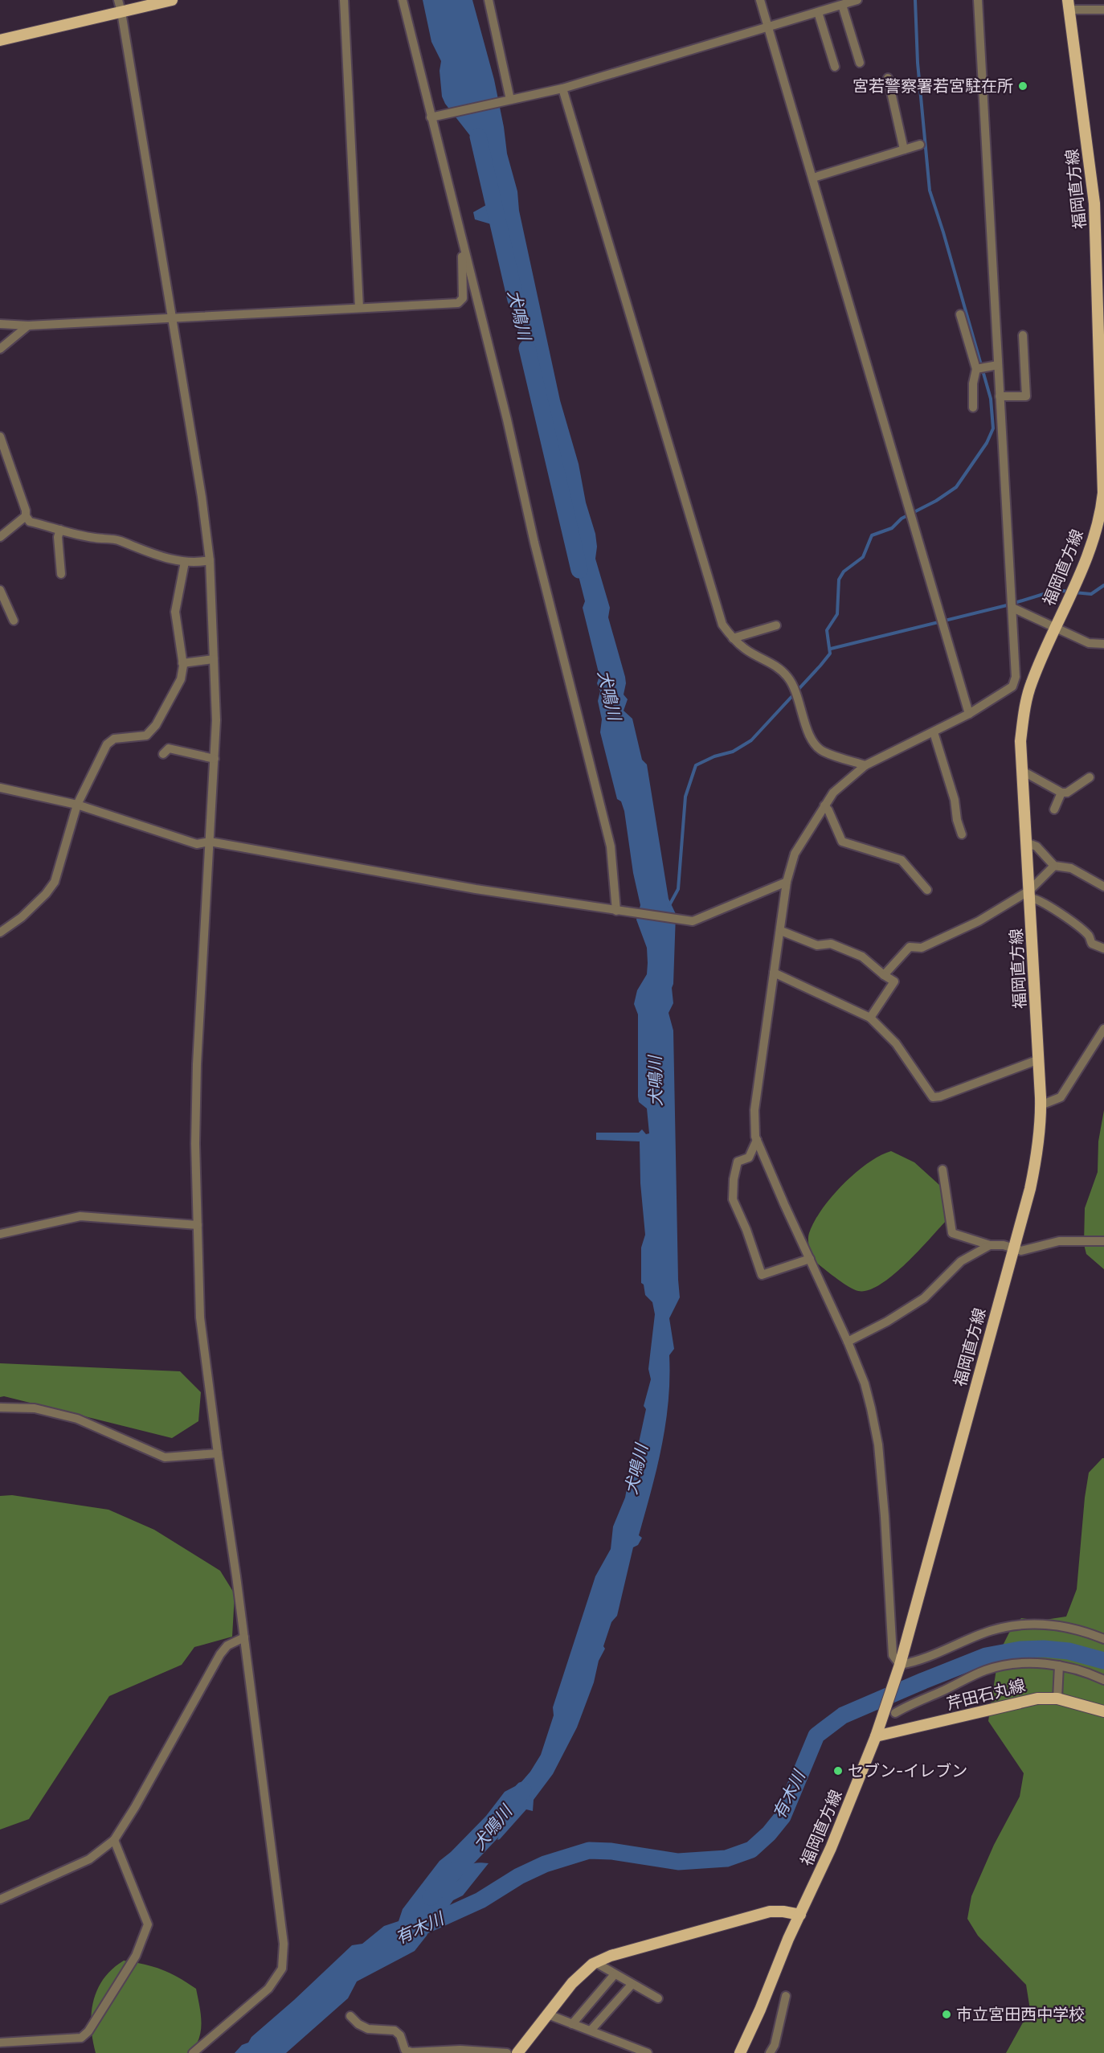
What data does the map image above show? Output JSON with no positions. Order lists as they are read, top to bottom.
{
  "streets": {
    "main road": ["福岡直方線", "芹田石丸線"]
  },
  "crossings": [
    ["福岡直方線", "芹田石丸線"]
  ],
  "water": ["犬鳴川", "有木川"],
  "places": ["宮若警察署若宮駐在所", "セブン-イレブン", "市立宮田西中学校"]
}
